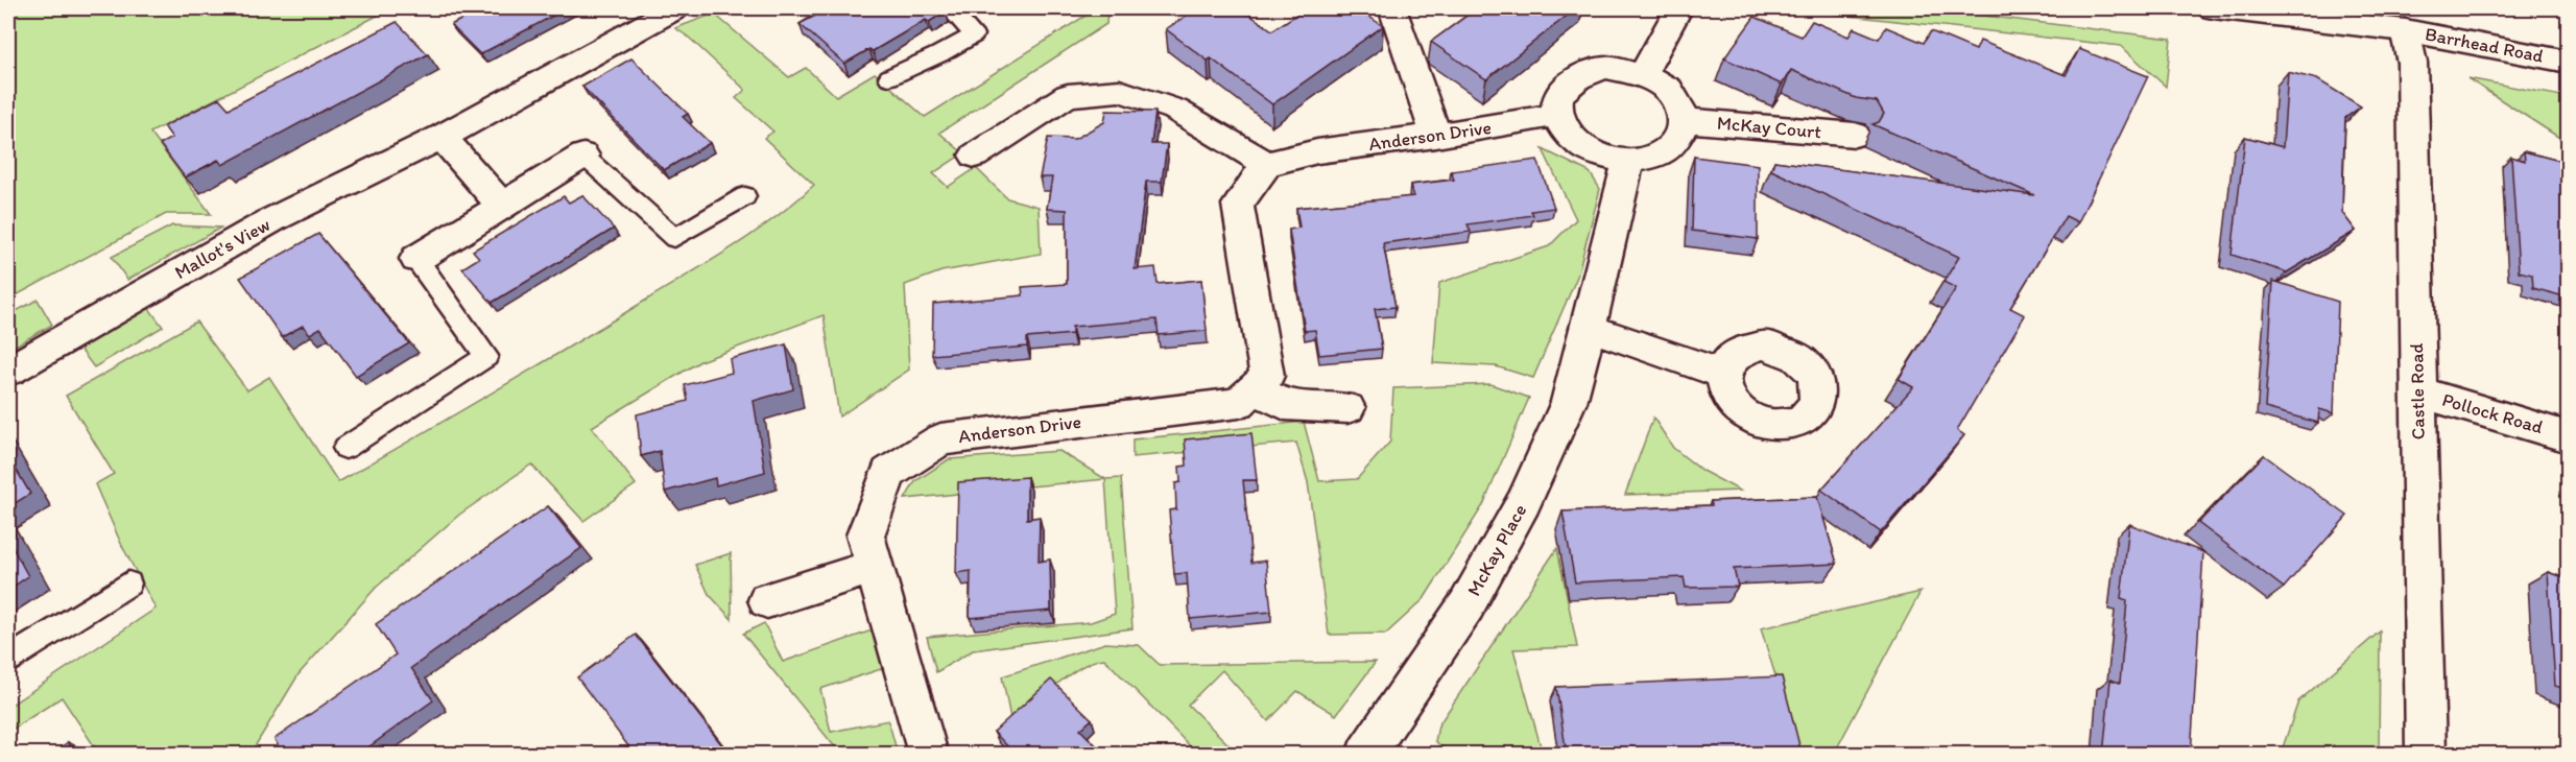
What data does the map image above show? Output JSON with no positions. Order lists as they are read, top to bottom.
{
  "streets": {
    "street": [
      "Barrhead Road",
      "McKay Court",
      "Anderson Drive",
      "Mallot's View",
      "Castle Road",
      "Pollock Road",
      "McKay Place"
    ]
  },
  "crossings": [
    ["Barrhead Road", "Castle Road"],
    ["McKay Court", "Anderson Drive"],
    ["McKay Court", "McKay Place"],
    ["Anderson Drive", "McKay Place"],
    ["Castle Road", "Pollock Road"]
  ]
}
